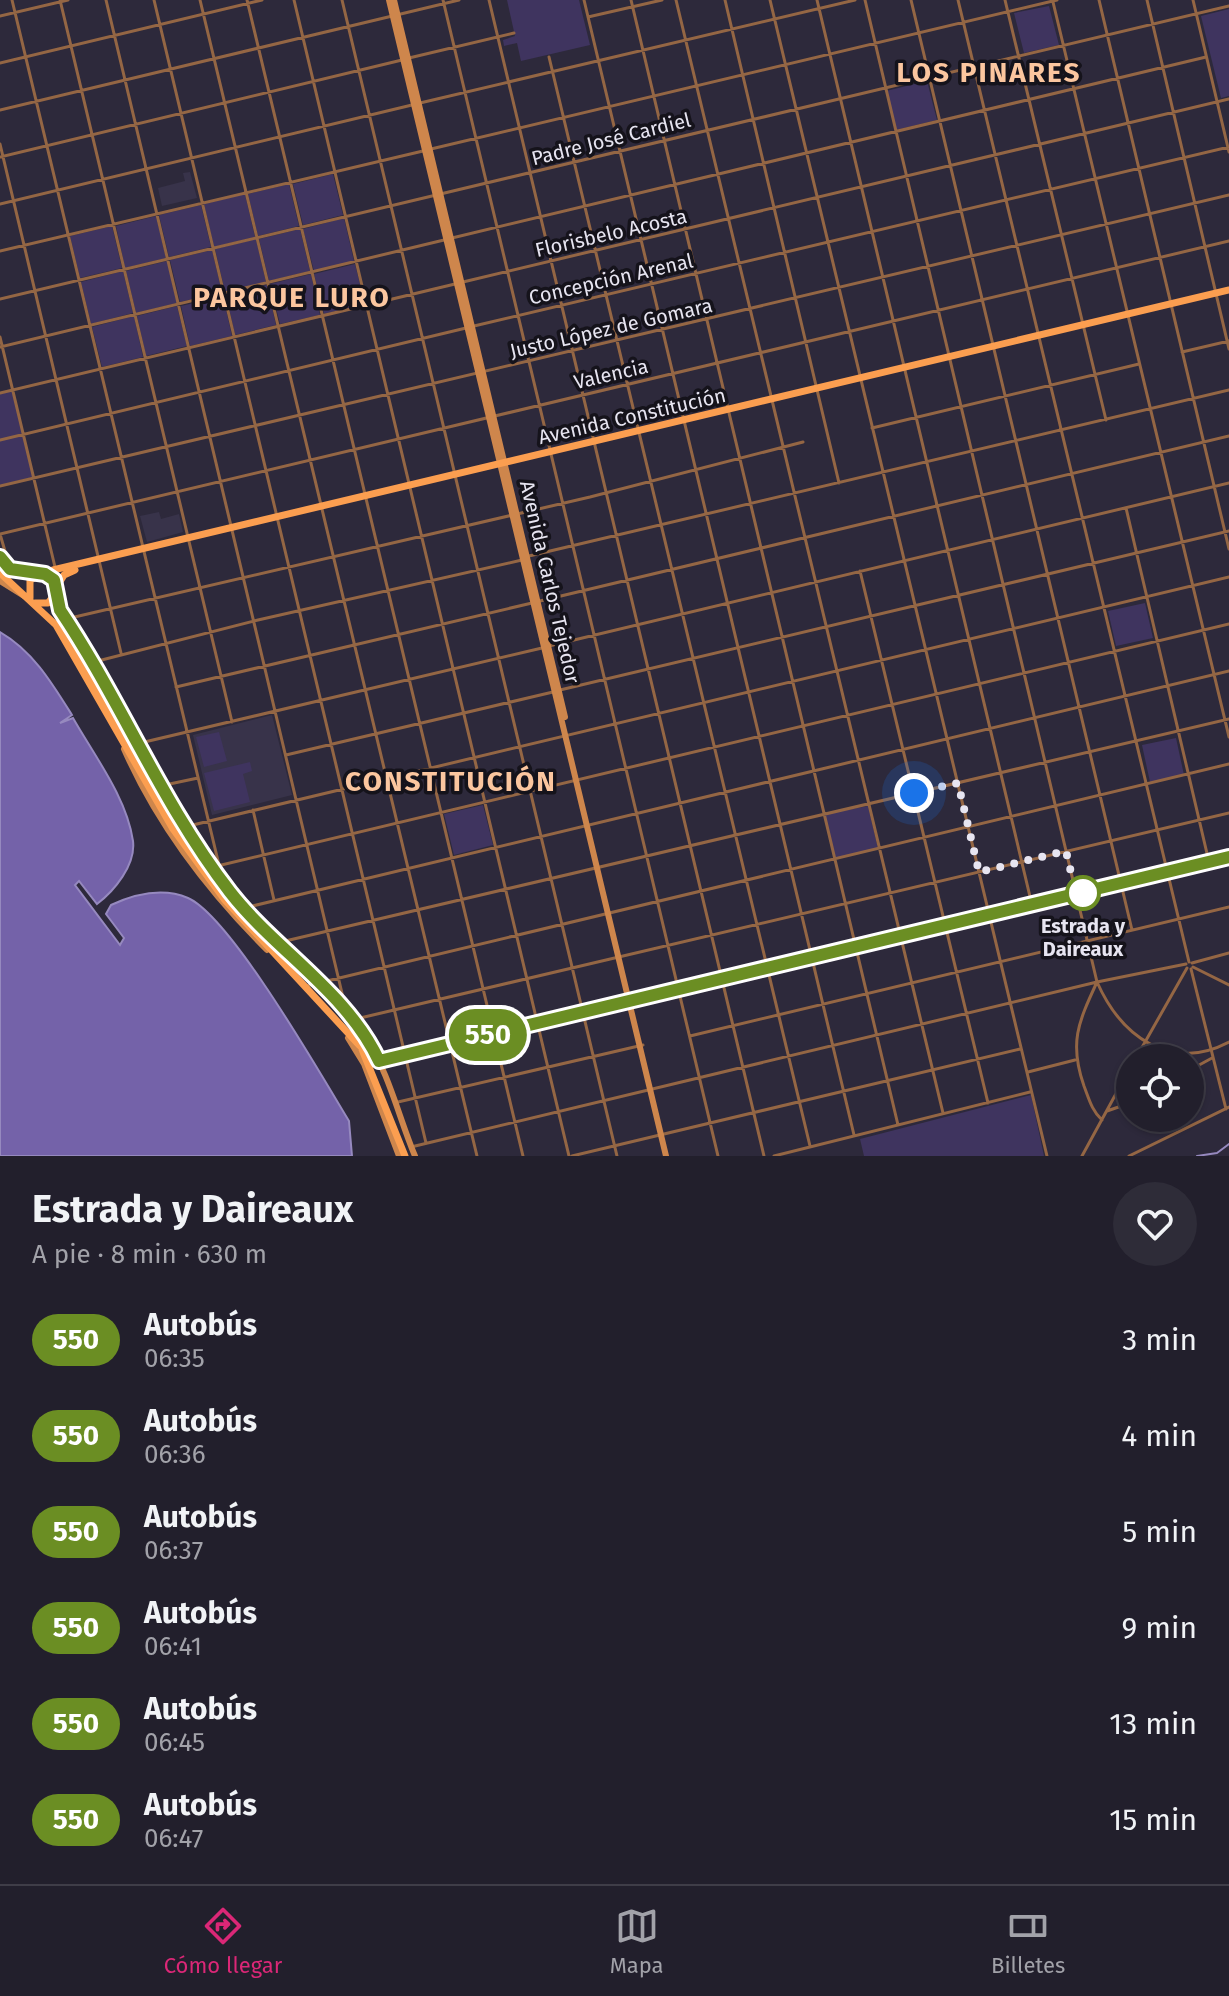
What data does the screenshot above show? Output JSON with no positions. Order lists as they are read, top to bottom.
{
  "streets": {
    "main road": ["Avenida Constitución", "Avenida Carlos Tejedor"],
    "street": [
      "Padre José Cardiel",
      "Florisbelo Acosta",
      "Concepción Arenal",
      "Justo López de Gomara",
      "Valencia"
    ]
  },
  "crossings": [
    ["Padre José Cardiel", "Avenida Carlos Tejedor"],
    ["Florisbelo Acosta", "Avenida Carlos Tejedor"],
    ["Concepción Arenal", "Avenida Carlos Tejedor"],
    ["Justo López de Gomara", "Avenida Carlos Tejedor"],
    ["Valencia", "Avenida Carlos Tejedor"],
    ["Avenida Constitución", "Avenida Carlos Tejedor"]
  ],
  "districts": ["LOS PINARES", "PARQUE LURO", "CONSTITUCIÓN"],
  "places": ["Estrada y Daireaux"],
  "lines": ["bus line 550"],
  "page": {
    "on_map": "550",
    "heading": ["Estrada y Daireaux", "A pie · 8 min · 630 m"],
    "list": [
      {
        "mark": "550",
        "name": "Autobús",
        "note": "06:35",
        "value": "3 min"
      },
      {
        "mark": "550",
        "name": "Autobús",
        "note": "06:36",
        "value": "4 min"
      },
      {
        "mark": "550",
        "name": "Autobús",
        "note": "06:37",
        "value": "5 min"
      },
      {
        "mark": "550",
        "name": "Autobús",
        "note": "06:41",
        "value": "9 min"
      },
      {
        "mark": "550",
        "name": "Autobús",
        "note": "06:45",
        "value": "13 min"
      },
      {
        "mark": "550",
        "name": "Autobús",
        "note": "06:47",
        "value": "15 min"
      }
    ],
    "tabs": ["Cómo llegar", "Mapa", "Billetes"]
  }
}
